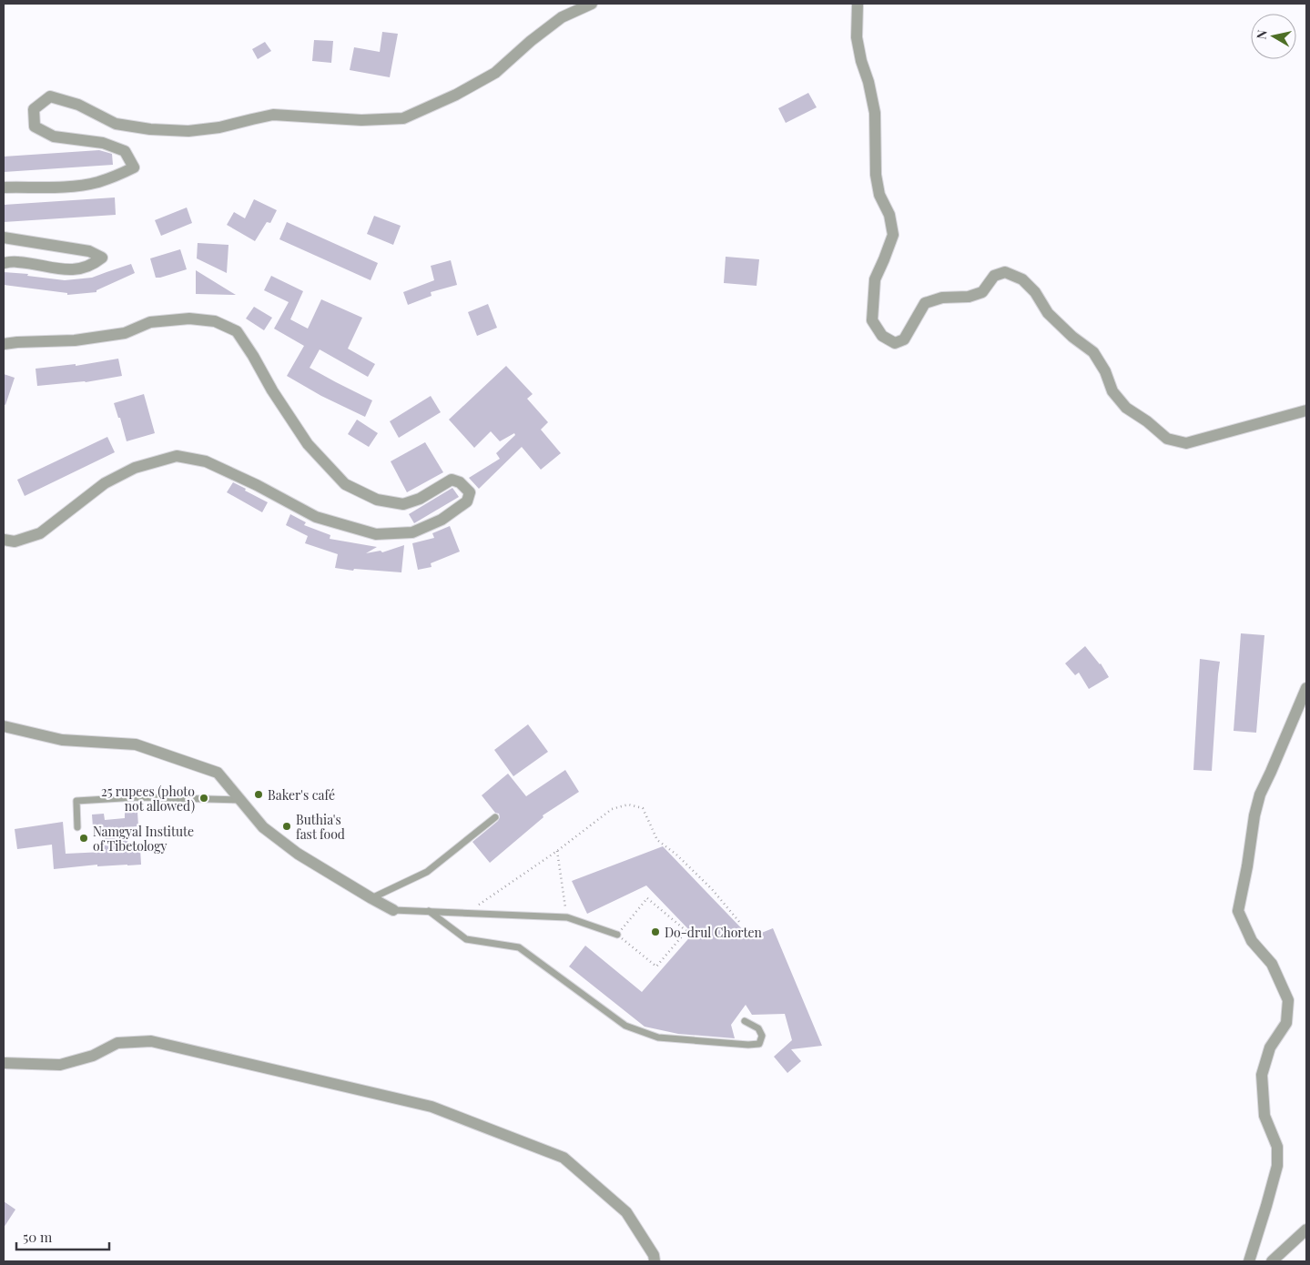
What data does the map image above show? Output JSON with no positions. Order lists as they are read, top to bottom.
{
  "places": [
    "Baker's café",
    "25 rupees (photo not allowed)",
    "Buthia's fast food",
    "Namgyal Institute of Tibetology",
    "Do-drul Chorten"
  ],
  "scale_bar": "50 m",
  "north": "left"
}
